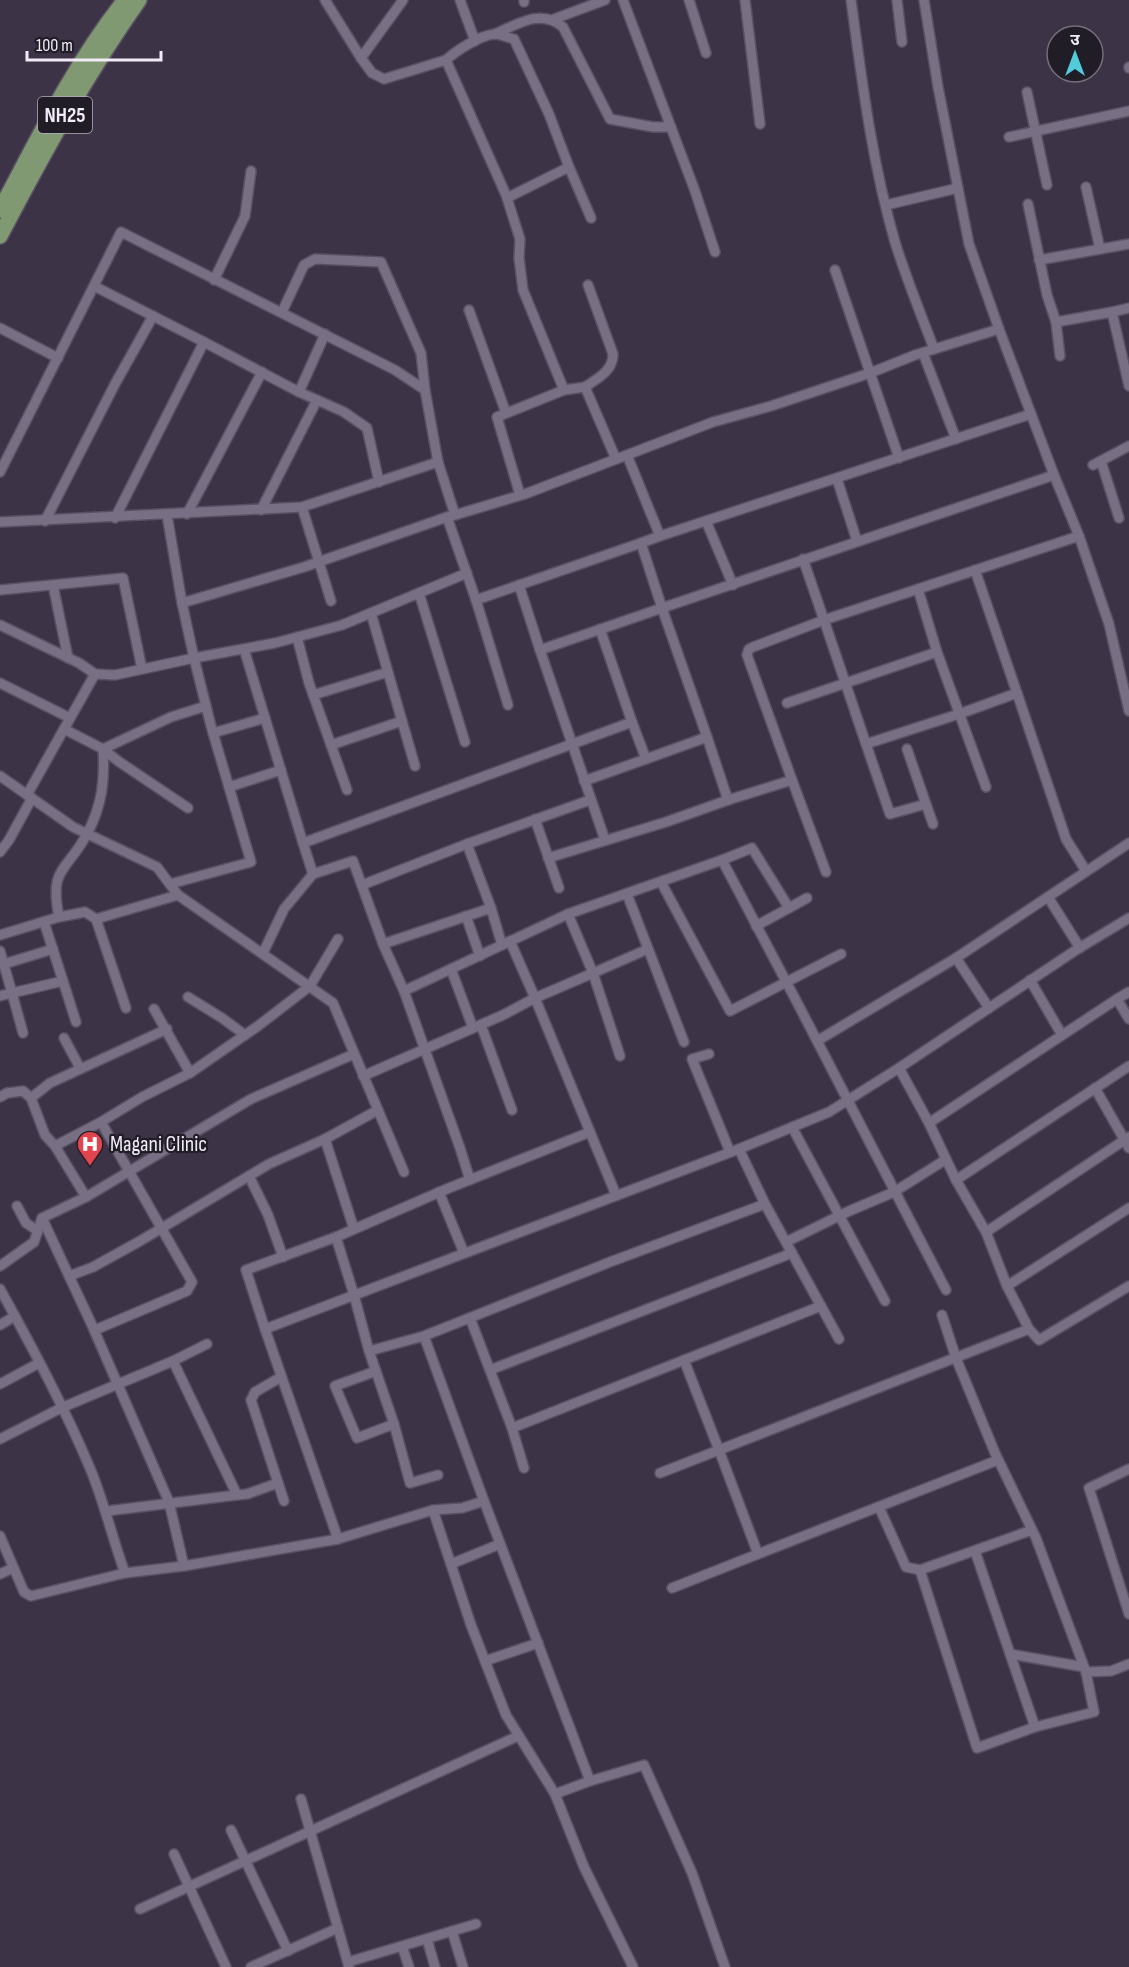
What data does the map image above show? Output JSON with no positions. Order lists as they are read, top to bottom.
{
  "streets": {
    "main road": ["NH25"]
  },
  "places": {
    "hospital": ["Magani Clinic"]
  },
  "scale_bar": "100 m",
  "north": "top"
}
